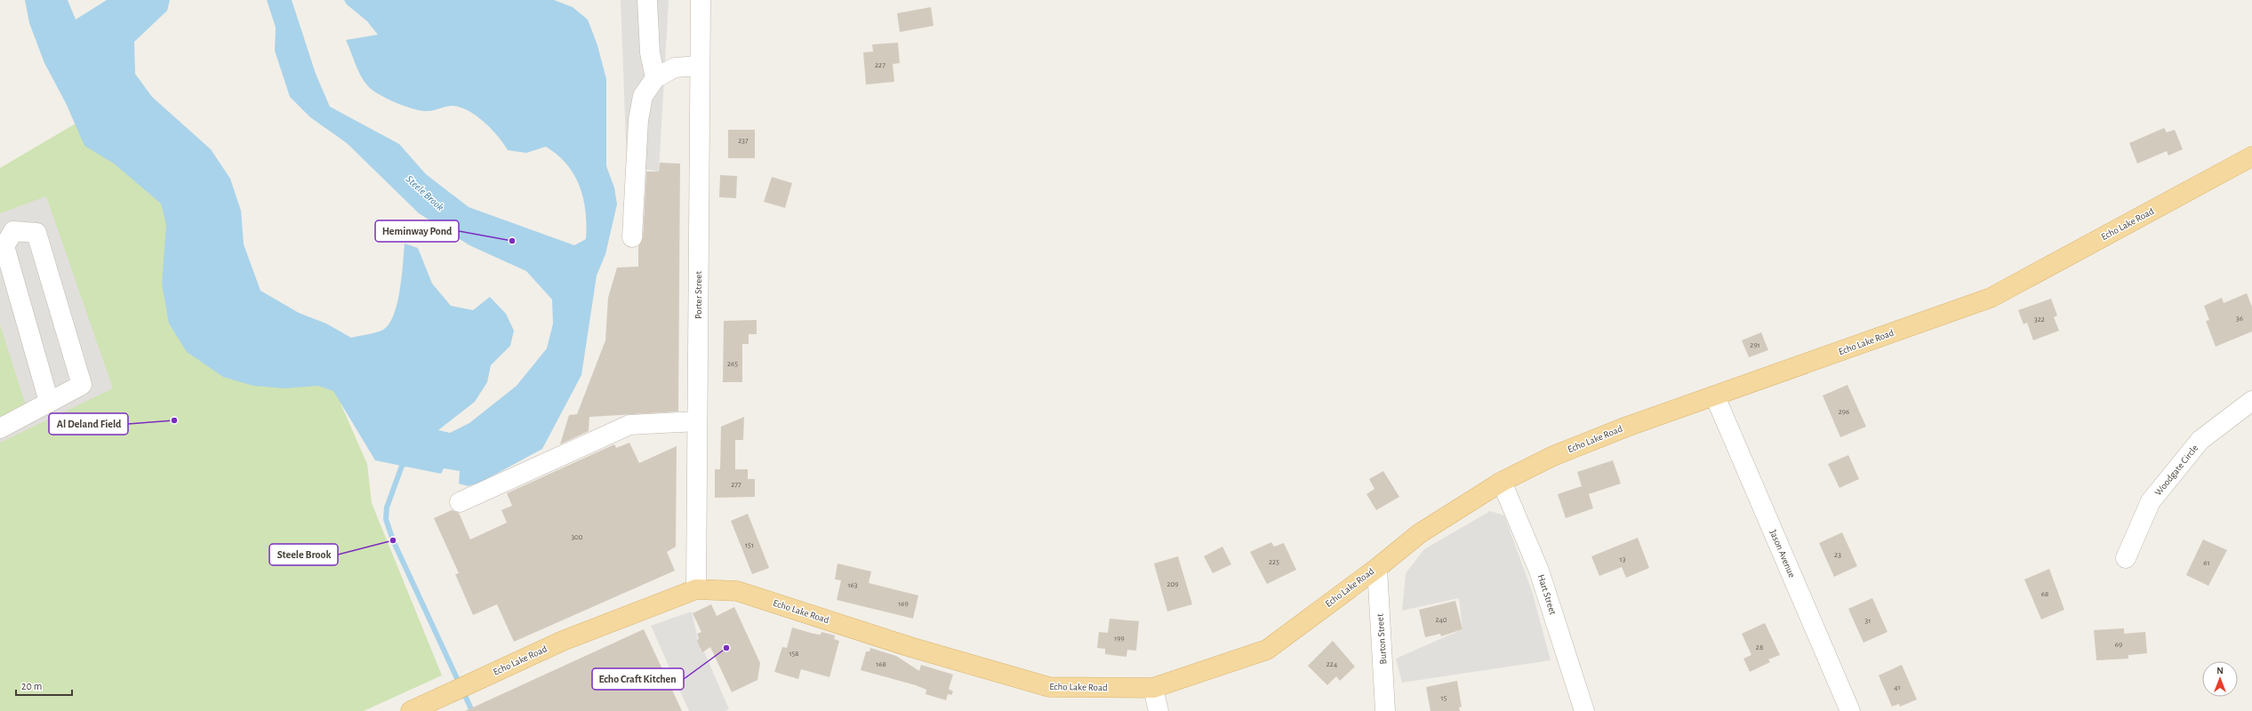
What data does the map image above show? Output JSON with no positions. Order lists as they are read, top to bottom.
{
  "streets": {
    "main road": ["Echo Lake Road"],
    "street": [
      "Porter Street",
      "Woodgate Circle",
      "Jason Avenue",
      "Hart Street",
      "Burton Street"
    ]
  },
  "crossings": [
    ["Echo Lake Road", "Porter Street"],
    ["Echo Lake Road", "Jason Avenue"],
    ["Echo Lake Road", "Hart Street"],
    ["Echo Lake Road", "Burton Street"]
  ],
  "water": ["Steele Brook"],
  "places": [
    "Heminway Pond",
    "Al Deland Field",
    "Steele Brook",
    "Echo Craft Kitchen"
  ],
  "house_numbers": [
    "227",
    "237",
    "36",
    "322",
    "291",
    "265",
    "296",
    "277",
    "300",
    "151",
    "23",
    "13",
    "225",
    "61",
    "209",
    "163",
    "68",
    "169",
    "240",
    "31",
    "199",
    "69",
    "28",
    "158",
    "168",
    "224",
    "41",
    "15"
  ],
  "scale_bar": "20 m",
  "north": "top"
}
